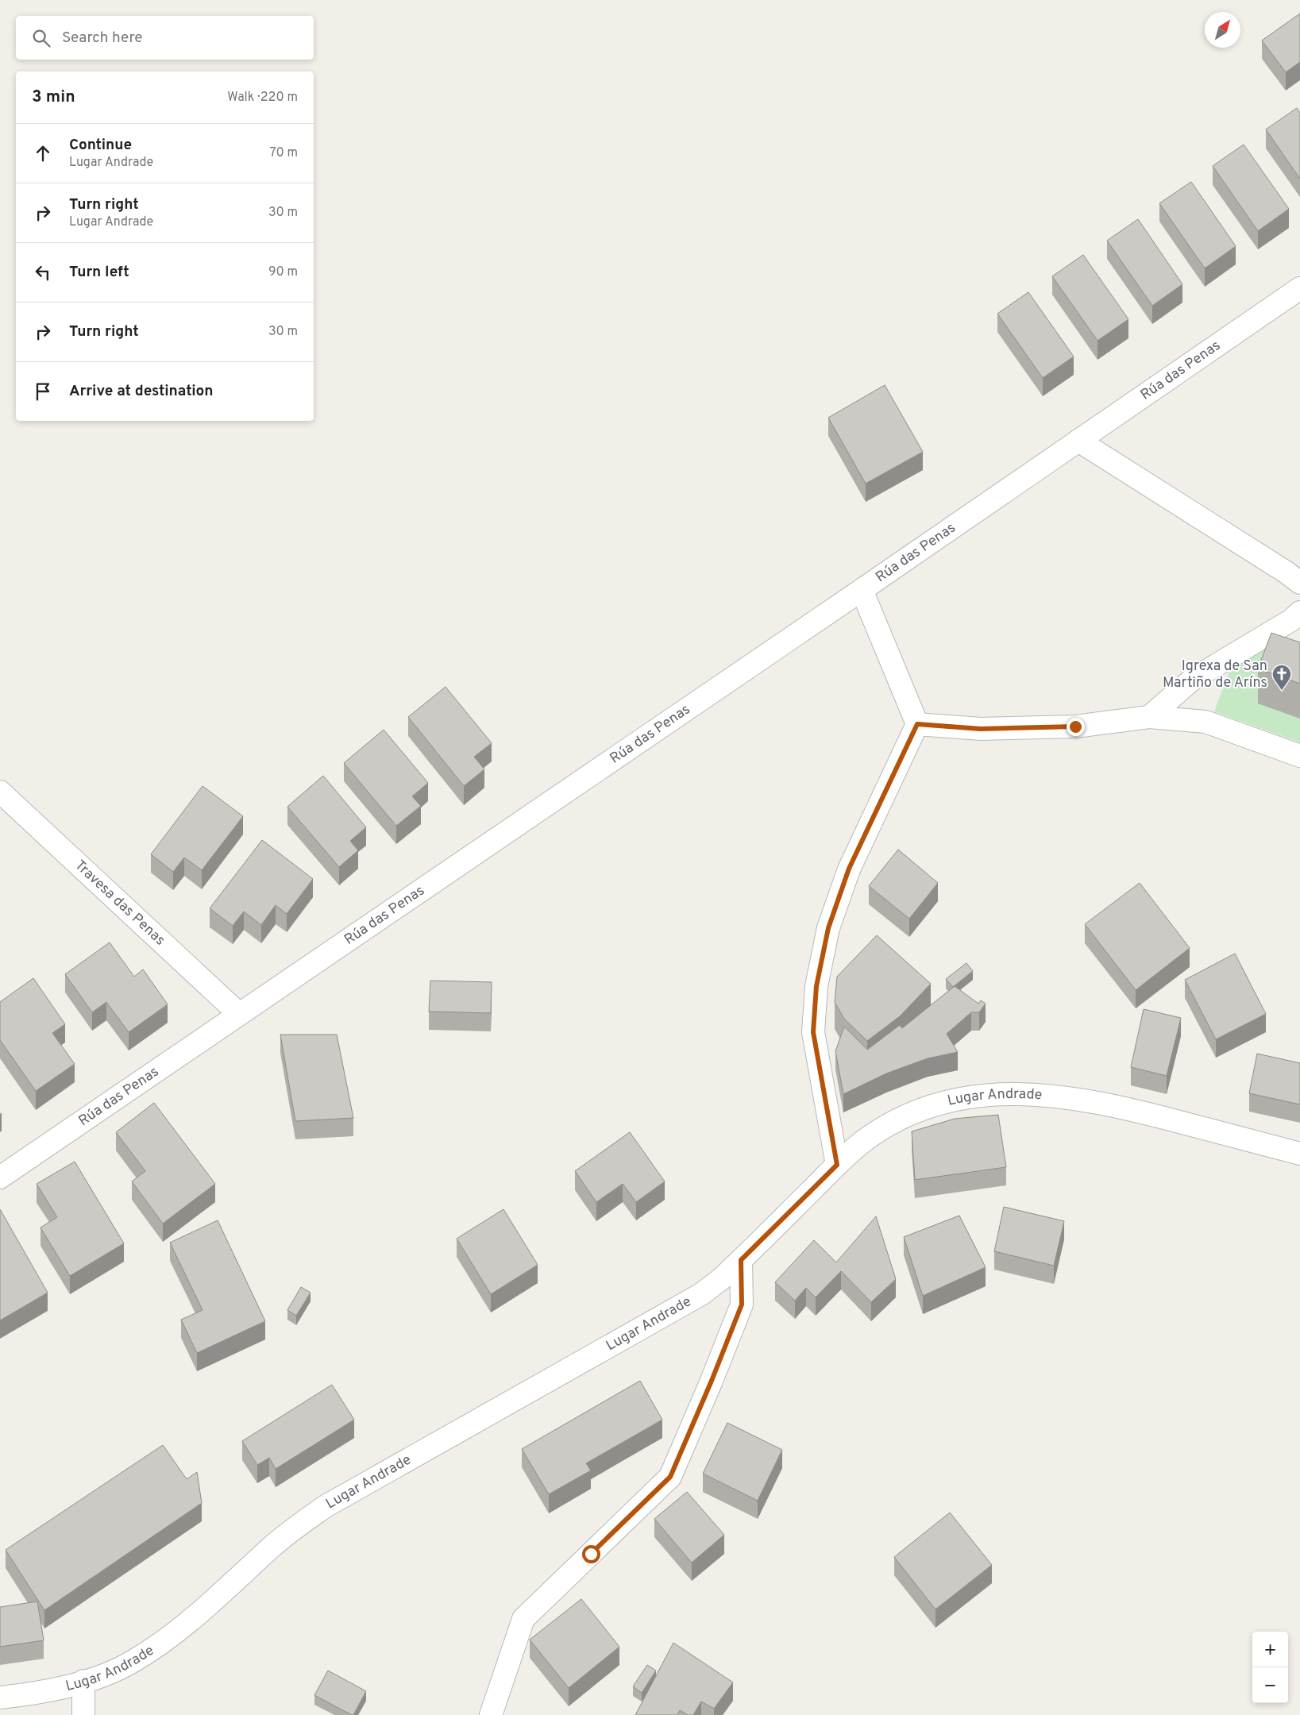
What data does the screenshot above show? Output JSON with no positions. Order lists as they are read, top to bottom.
{
  "streets": {
    "street": ["Rúa das Penas", "Travesa das Penas", "Lugar Andrade"]
  },
  "crossings": [
    ["Rúa das Penas", "Travesa das Penas"]
  ],
  "places": {
    "church": ["Igrexa de San Martiño de Aríns"]
  },
  "north": "top right",
  "page": {
    "search": "Search here",
    "heading": ["3 min", "Walk · 220 m"],
    "list": [
      ["Continue", "Lugar Andrade", "70 m"],
      ["Turn right", "Lugar Andrade", "30 m"],
      ["Turn left", "90 m"],
      ["Turn right", "30 m"],
      "Arrive at destination"
    ],
    "map_buttons": ["+", "−"]
  }
}
